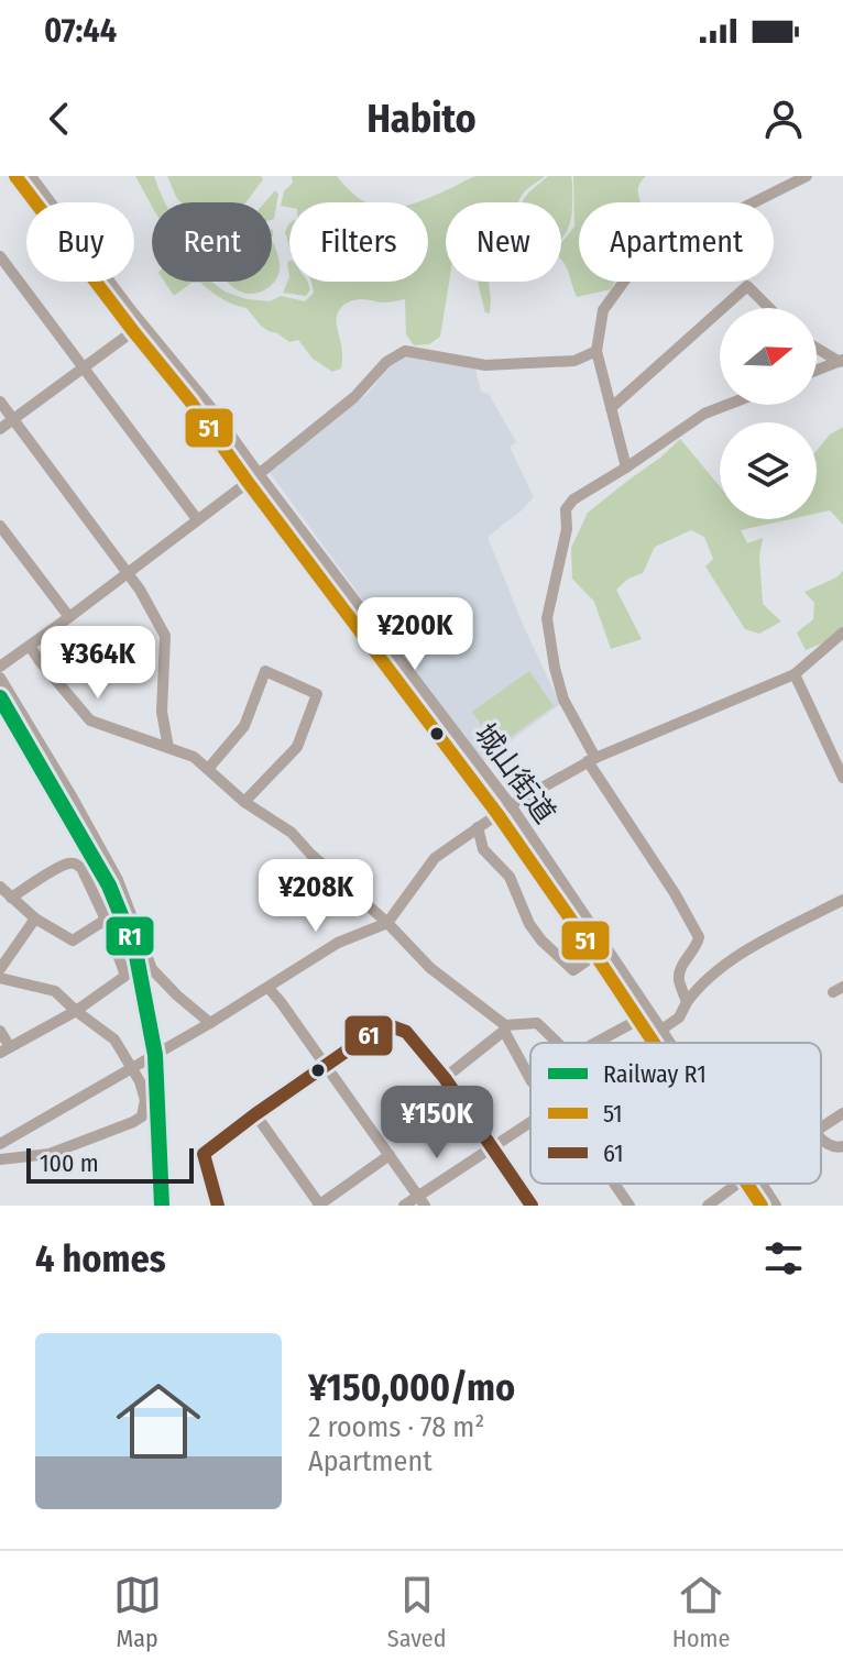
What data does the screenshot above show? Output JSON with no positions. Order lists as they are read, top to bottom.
{
  "streets": {
    "street": ["城山街道"]
  },
  "lines": ["transit line 51", "rail line R1", "transit line 61"],
  "legend": ["Railway R1", "51", "61"],
  "scale_bar": "100 m",
  "north": "right",
  "page": {
    "status": "07:44",
    "header": "Habito",
    "chip": [
      "Buy",
      "Rent",
      "Filters",
      "New",
      "Apartment"
    ],
    "price": [
      "¥200K",
      "¥364K",
      "¥208K",
      "¥150K"
    ],
    "scale": "100 m",
    "heading": "4 homes",
    "list": [
      {
        "name": "¥150,000/mo",
        "note": "2 rooms · 78 m² · Apartment"
      }
    ],
    "tabs": ["Map", "Saved", "Home"]
  }
}
